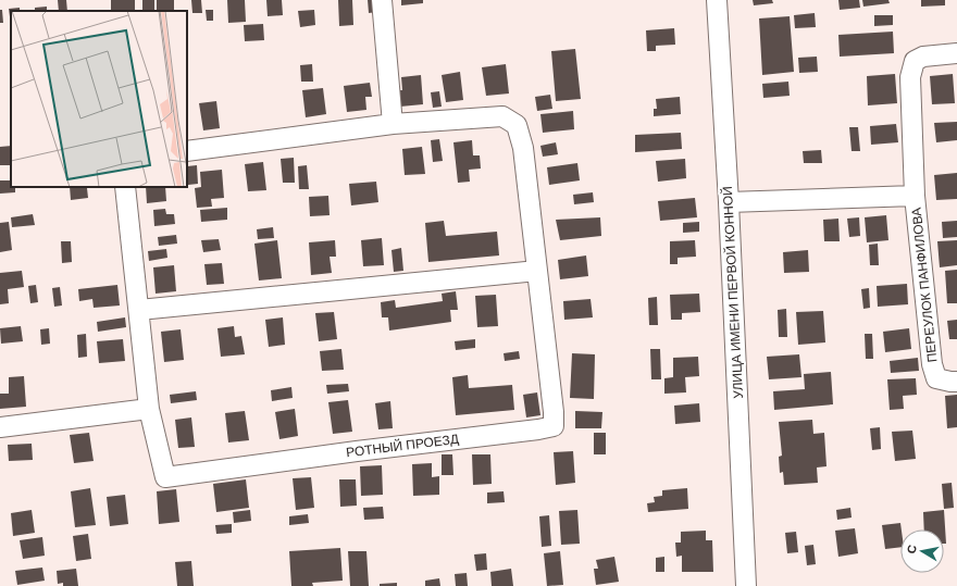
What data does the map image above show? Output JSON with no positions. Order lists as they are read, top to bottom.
{
  "streets": {
    "street": ["ПЕРЕУЛОК ПАНФИЛОВА", "УЛИЦА ИМЕНИ ПЕРВОЙ КОННОЙ", "РОТНЫЙ ПРОЕЗД"]
  },
  "crossings": [
    ["ПЕРЕУЛОК ПАНФИЛОВА", "УЛИЦА ИМЕНИ ПЕРВОЙ КОННОЙ"]
  ],
  "north": "left"
}
